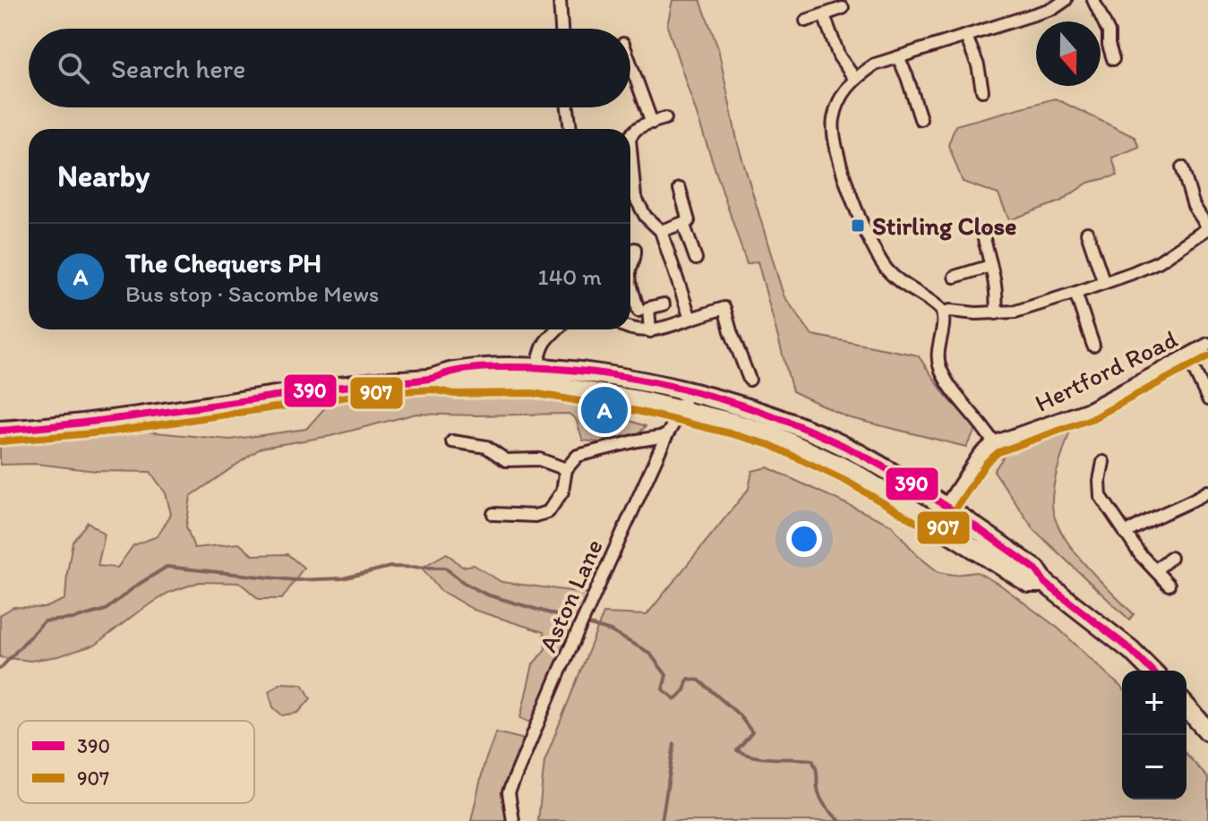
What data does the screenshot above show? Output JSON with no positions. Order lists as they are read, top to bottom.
{
  "streets": {
    "street": ["Hertford Road", "Aston Lane"]
  },
  "places": {
    "transit": ["Stirling Close"]
  },
  "lines": ["transit line 907", "transit line 390"],
  "legend": ["390", "907"],
  "north": "bottom",
  "page": {
    "search": "Search here",
    "heading": "Nearby",
    "list": [
      {
        "mark": "A",
        "name": "The Chequers PH",
        "note": "Bus stop · Sacombe Mews",
        "value": "140 m"
      }
    ],
    "pins": "A",
    "map_buttons": ["+", "−"]
  }
}
